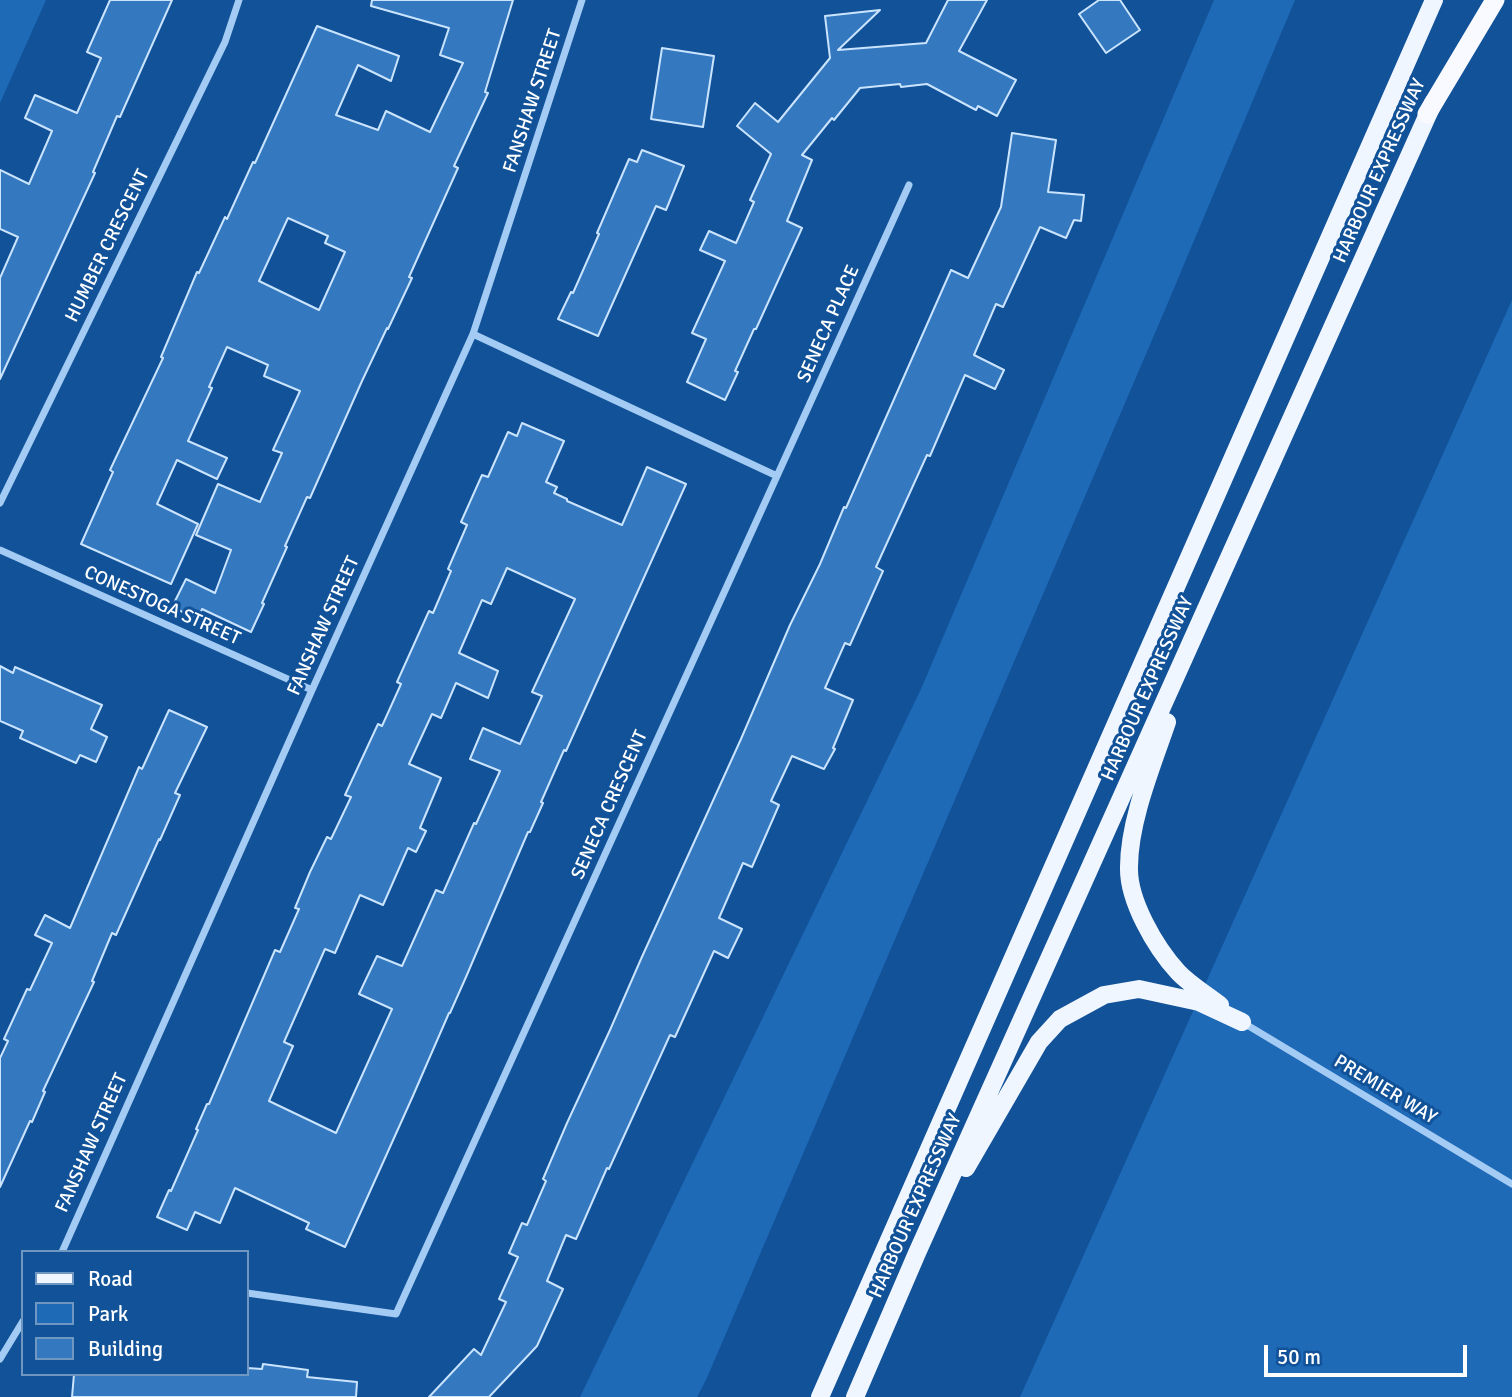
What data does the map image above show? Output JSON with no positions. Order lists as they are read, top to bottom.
{
  "streets": {
    "main road": ["HARBOUR EXPRESSWAY"],
    "street": [
      "FANSHAW STREET",
      "HUMBER CRESCENT",
      "SENECA PLACE",
      "CONESTOGA STREET",
      "SENECA CRESCENT",
      "PREMIER WAY"
    ]
  },
  "crossings": [
    ["FANSHAW STREET", "CONESTOGA STREET"],
    ["SENECA PLACE", "SENECA CRESCENT"]
  ],
  "legend": ["Road", "Park", "Building"],
  "scale_bar": "50 m"
}
